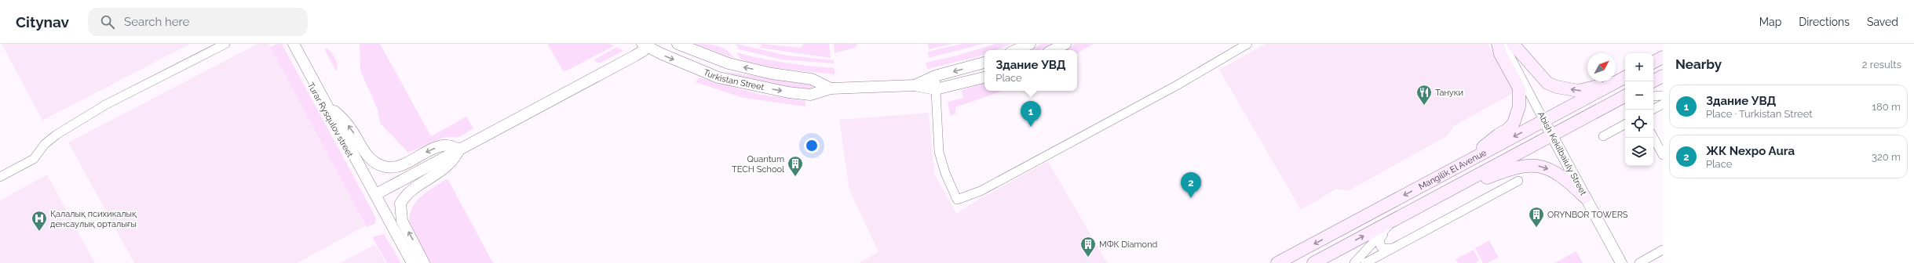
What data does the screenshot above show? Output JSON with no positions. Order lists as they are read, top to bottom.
{
  "streets": {
    "main road": ["Mangilik El Avenue"],
    "street": ["Turkistan Street", "Turar Rysqulov street", "Abish Kekilbaiuly Street"]
  },
  "crossings": [
    ["Abish Kekilbaiuly Street", "Mangilik El Avenue"]
  ],
  "places": {
    "restaurant": ["Тануки"],
    "building": ["Quantum TECH School", "ORYNBOR TOWERS", "МФК Diamond"],
    "hospital": ["Қалалық психикалық денсаулық орталығы"]
  },
  "north": "top right",
  "page": {
    "header": "Citynav",
    "search": "Search here",
    "nav": ["Map", "Directions", "Saved"],
    "heading": ["Nearby", "2 results"],
    "popup": ["Здание УВД", "Place"],
    "map_buttons": ["+", "−"],
    "list": [
      {
        "mark": "1",
        "name": "Здание УВД",
        "note": "Place · Turkistan Street",
        "value": "180 m"
      },
      {
        "mark": "2",
        "name": "ЖК Nexpo Aura",
        "note": "Place",
        "value": "320 m"
      }
    ],
    "pins": ["1", "2"]
  }
}
